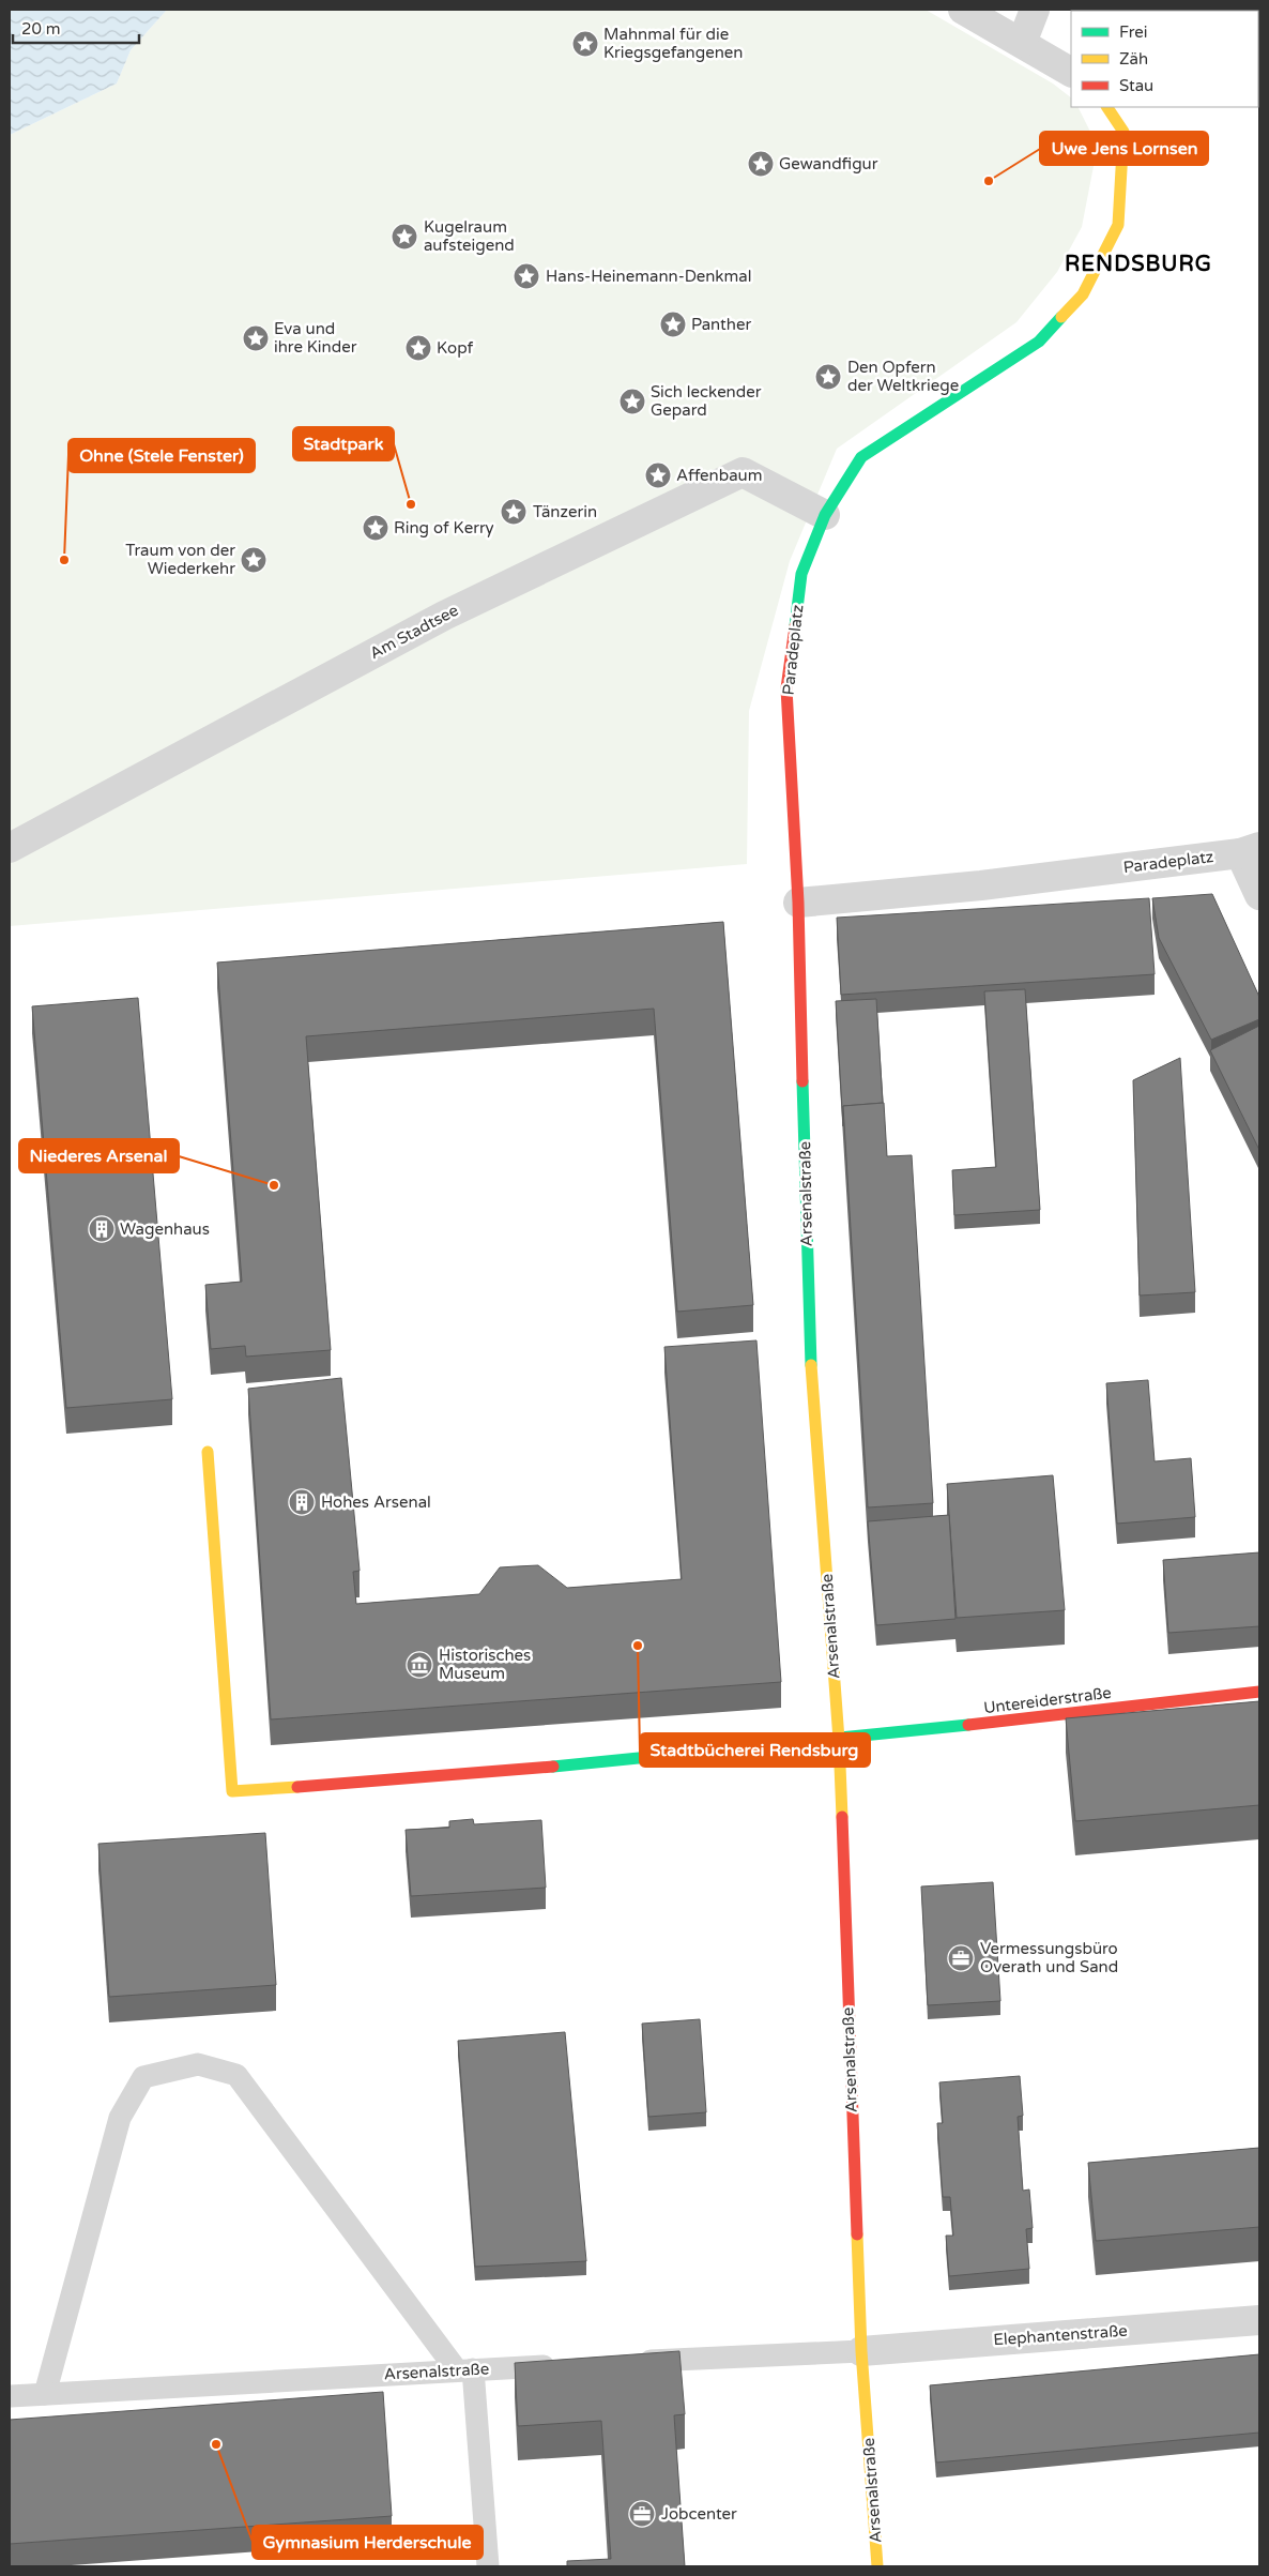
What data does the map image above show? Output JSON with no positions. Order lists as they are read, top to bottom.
{
  "streets": {
    "street": [
      "Am Stadtsee",
      "Paradeplatz",
      "Arsenalstraße",
      "Untereiderstraße",
      "Elephantenstraße"
    ]
  },
  "crossings": [
    ["Am Stadtsee", "Paradeplatz"],
    ["Paradeplatz", "Arsenalstraße"],
    ["Arsenalstraße", "Untereiderstraße"],
    ["Arsenalstraße", "Elephantenstraße"]
  ],
  "districts": ["RENDSBURG"],
  "places": {
    "place": [
      "Mahnmal für die Kriegsgefangenen",
      "Gewandfigur",
      "Kugelraum aufsteigend",
      "Hans-Heinemann-Denkmal",
      "Panther",
      "Eva und ihre Kinder",
      "Kopf",
      "Den Opfern der Weltkriege",
      "Sich leckender Gepard",
      "Affenbaum",
      "Tänzerin",
      "Ring of Kerry",
      "Traum von der Wiederkehr"
    ],
    "other": [
      "Uwe Jens Lornsen",
      "Stadtpark",
      "Ohne (Stele Fenster)",
      "Niederes Arsenal",
      "Stadtbücherei Rendsburg",
      "Gymnasium Herderschule"
    ],
    "building": ["Wagenhaus", "Hohes Arsenal"],
    "museum": ["Historisches Museum"],
    "office": ["Vermessungsbüro Overath und Sand", "Jobcenter"]
  },
  "legend": ["Frei", "Zäh", "Stau"],
  "scale_bar": "20 m"
}
